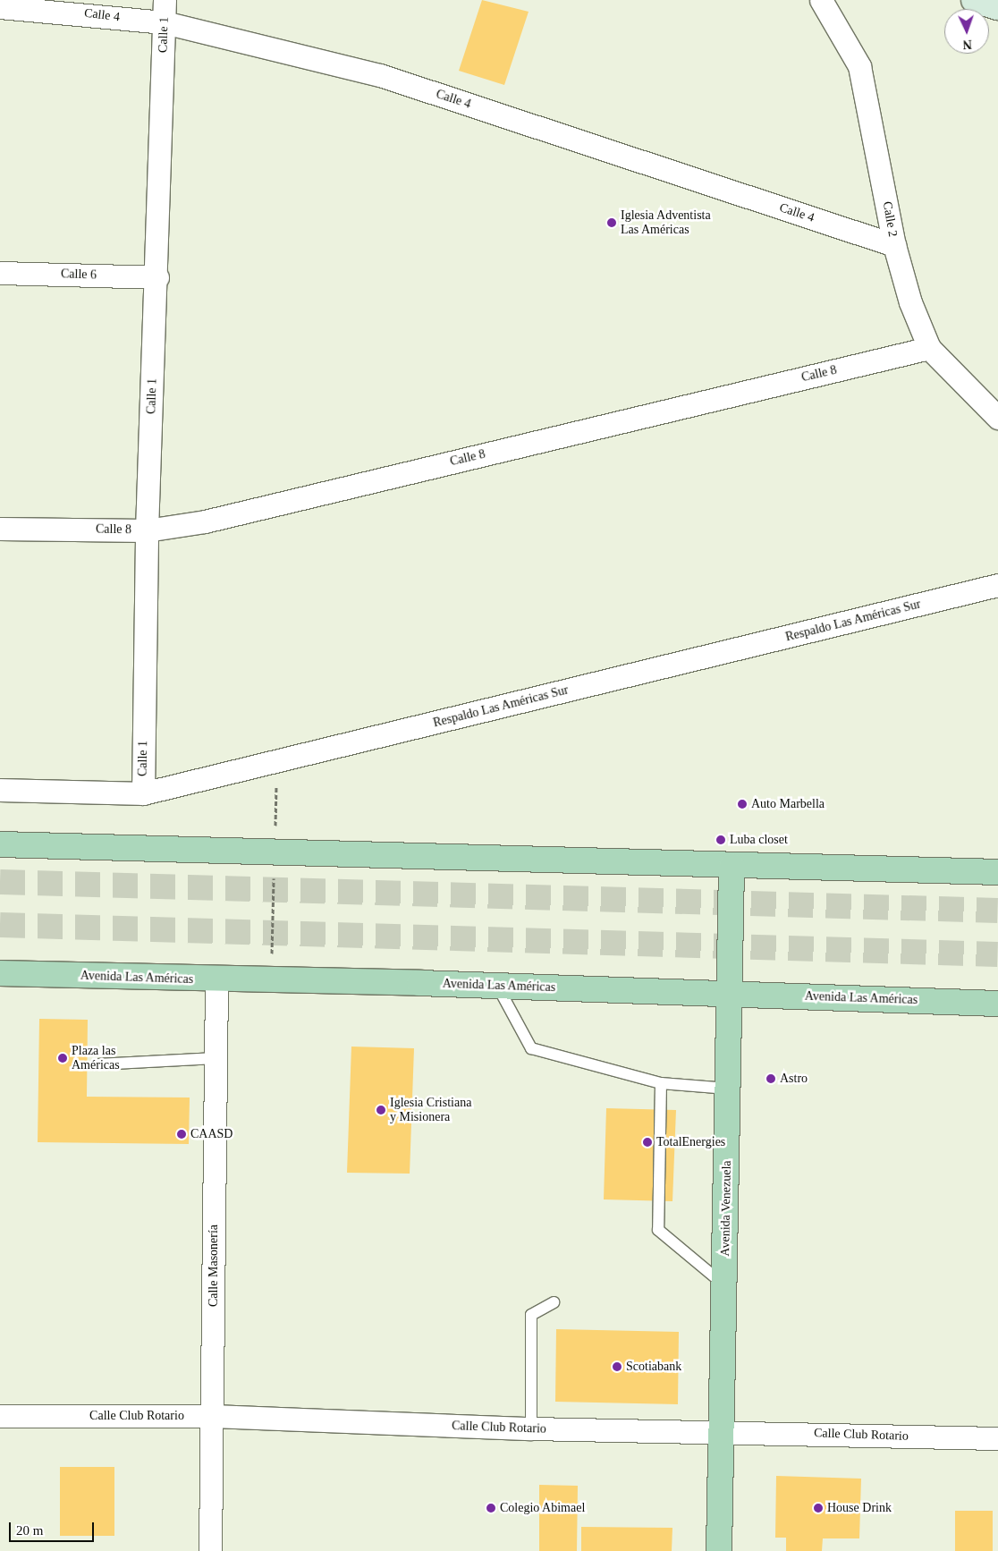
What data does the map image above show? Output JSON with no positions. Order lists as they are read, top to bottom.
{
  "streets": {
    "main road": ["Avenida Las Américas", "Avenida Venezuela"],
    "street": [
      "Calle 4",
      "Calle 1",
      "Calle 2",
      "Calle 6",
      "Calle 8",
      "Respaldo Las Américas Sur",
      "Calle Masonería",
      "Calle Club Rotario"
    ]
  },
  "crossings": [
    ["Calle 4", "Calle 1"],
    ["Calle 4", "Calle 2"],
    ["Calle 1", "Calle 6"],
    ["Calle 1", "Calle 8"],
    ["Calle 1", "Respaldo Las Américas Sur"],
    ["Calle 2", "Calle 8"],
    ["Avenida Las Américas", "Avenida Venezuela"],
    ["Avenida Las Américas", "Calle Masonería"],
    ["Avenida Venezuela", "Calle Club Rotario"],
    ["Calle Masonería", "Calle Club Rotario"]
  ],
  "places": [
    "Iglesia Adventista Las Américas",
    "Auto Marbella",
    "Luba closet",
    "Plaza las Américas",
    "Astro",
    "Iglesia Cristiana y Misionera",
    "CAASD",
    "TotalEnergies",
    "Scotiabank",
    "Colegio Abimael",
    "House Drink"
  ],
  "scale_bar": "20 m",
  "north": "bottom"
}
